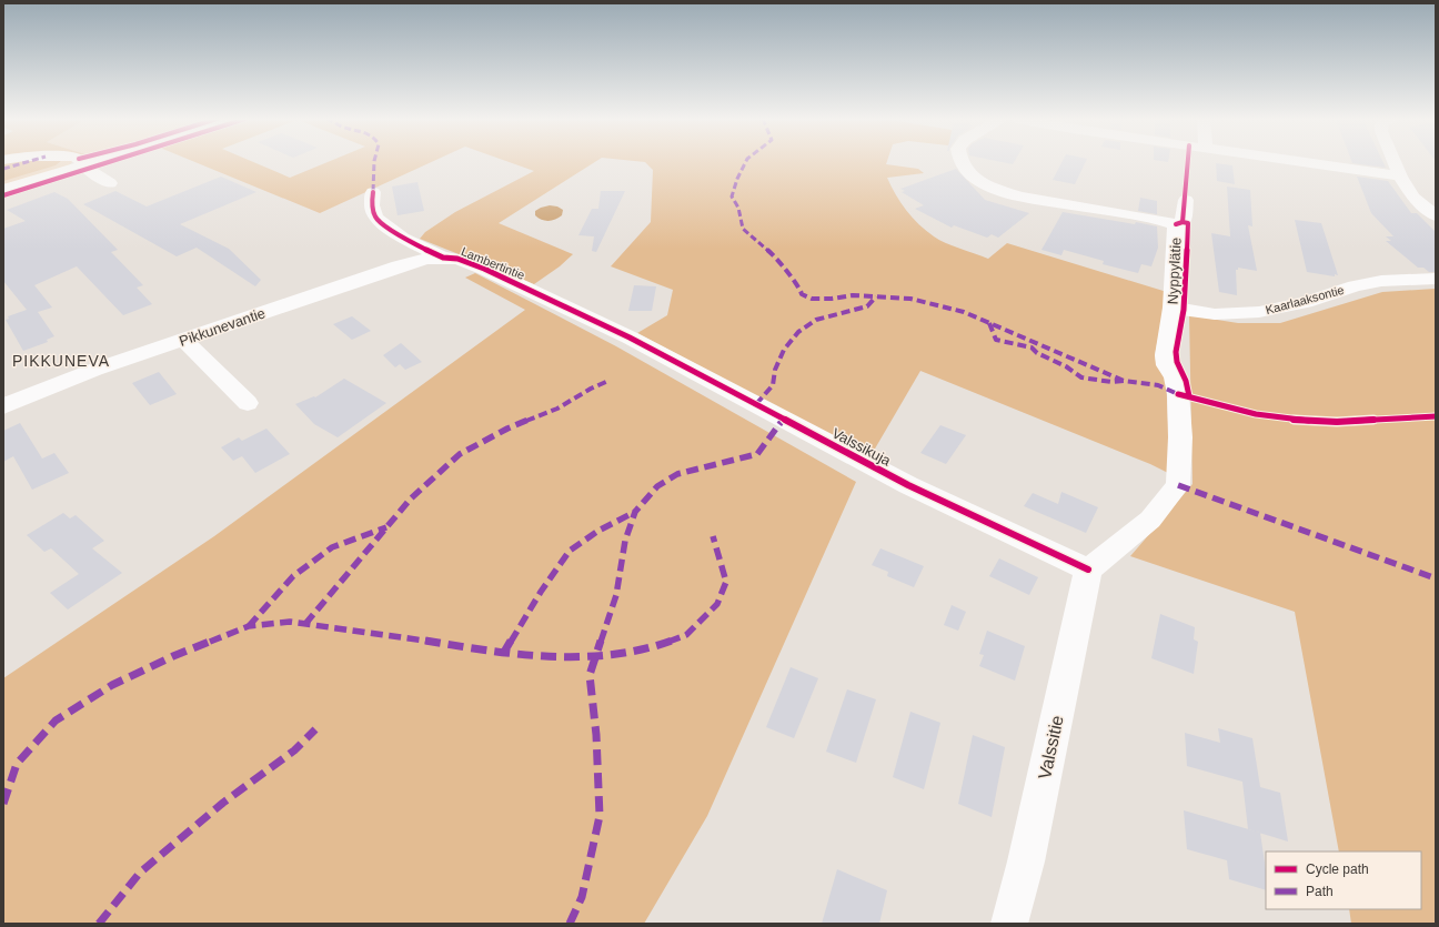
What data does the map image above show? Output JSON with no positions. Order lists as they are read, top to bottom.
{
  "streets": {
    "street": [
      "Lambertintie",
      "Nyppylätie",
      "Kaarlaaksontie",
      "Pikkunevantie",
      "Valssikuja",
      "Valssitie"
    ]
  },
  "crossings": [
    ["Lambertintie", "Pikkunevantie"],
    ["Lambertintie", "Valssikuja"],
    ["Nyppylätie", "Kaarlaaksontie"],
    ["Nyppylätie", "Valssikuja"],
    ["Nyppylätie", "Valssitie"],
    ["Valssikuja", "Valssitie"]
  ],
  "districts": ["PIKKUNEVA"],
  "legend": ["Cycle path", "Path"]
}
